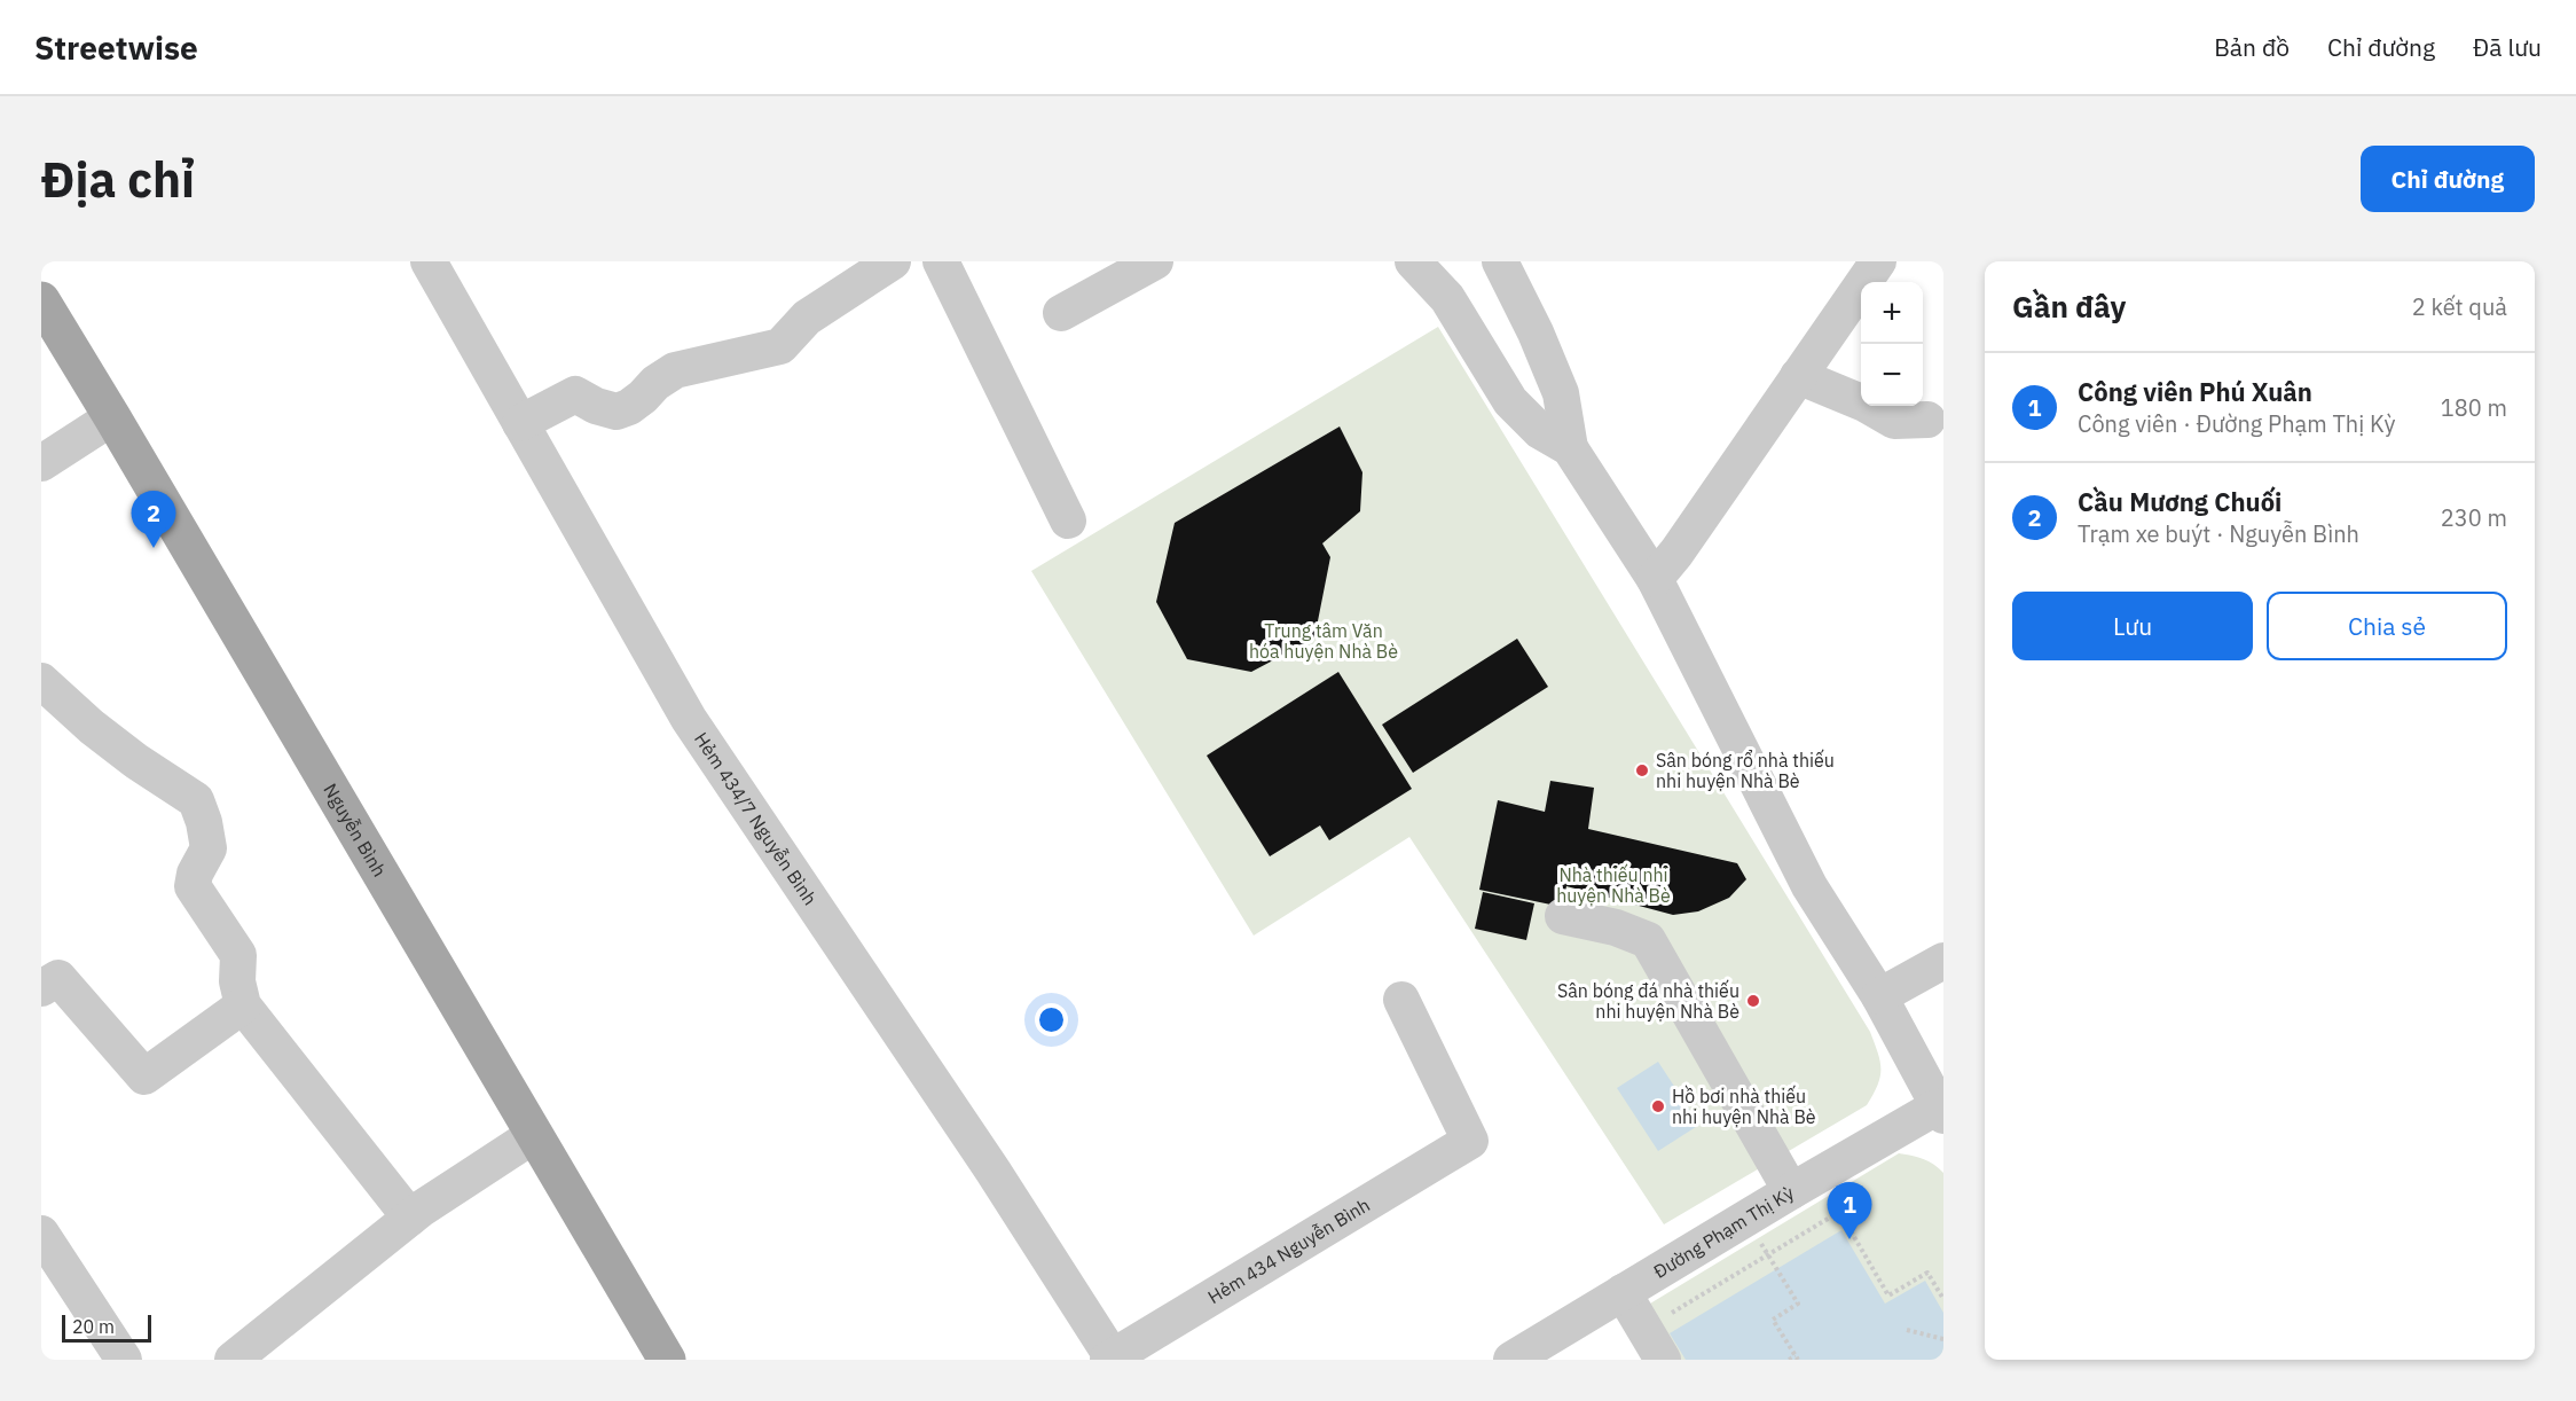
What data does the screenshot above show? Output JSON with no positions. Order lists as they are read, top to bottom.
{
  "streets": {
    "main road": ["Nguyễn Bình"],
    "street": ["Hẻm 434/7 Nguyễn Bình", "Đường Phạm Thị Kỳ", "Hẻm 434 Nguyễn Bình"]
  },
  "crossings": [
    ["Hẻm 434/7 Nguyễn Bình", "Hẻm 434 Nguyễn Bình"]
  ],
  "parks": ["Trung tâm Văn hóa huyện Nhà Bè", "Nhà thiếu nhi huyện Nhà Bè"],
  "places": ["Sân bóng rổ nhà thiếu nhi huyện Nhà Bè", "Sân bóng đá nhà thiếu nhi huyện Nhà Bè", "Hồ bơi nhà thiếu nhi huyện Nhà Bè"],
  "scale_bar": "20 m",
  "page": {
    "header": "Streetwise",
    "nav": ["Bản đồ", "Chỉ đường", "Đã lưu"],
    "buttons": [
      "Chỉ đường",
      ["Lưu", "Chia sẻ"]
    ],
    "title": "Địa chỉ",
    "heading": ["Gần đây", "2 kết quả"],
    "map_buttons": ["+", "−"],
    "list": [
      {
        "mark": "1",
        "name": "Công viên Phú Xuân",
        "note": "Công viên · Đường Phạm Thị Kỳ",
        "value": "180 m"
      },
      {
        "mark": "2",
        "name": "Cầu Mương Chuối",
        "note": "Trạm xe buýt · Nguyễn Bình",
        "value": "230 m"
      }
    ],
    "pins": ["2", "1"],
    "scale": "20 m"
  }
}
